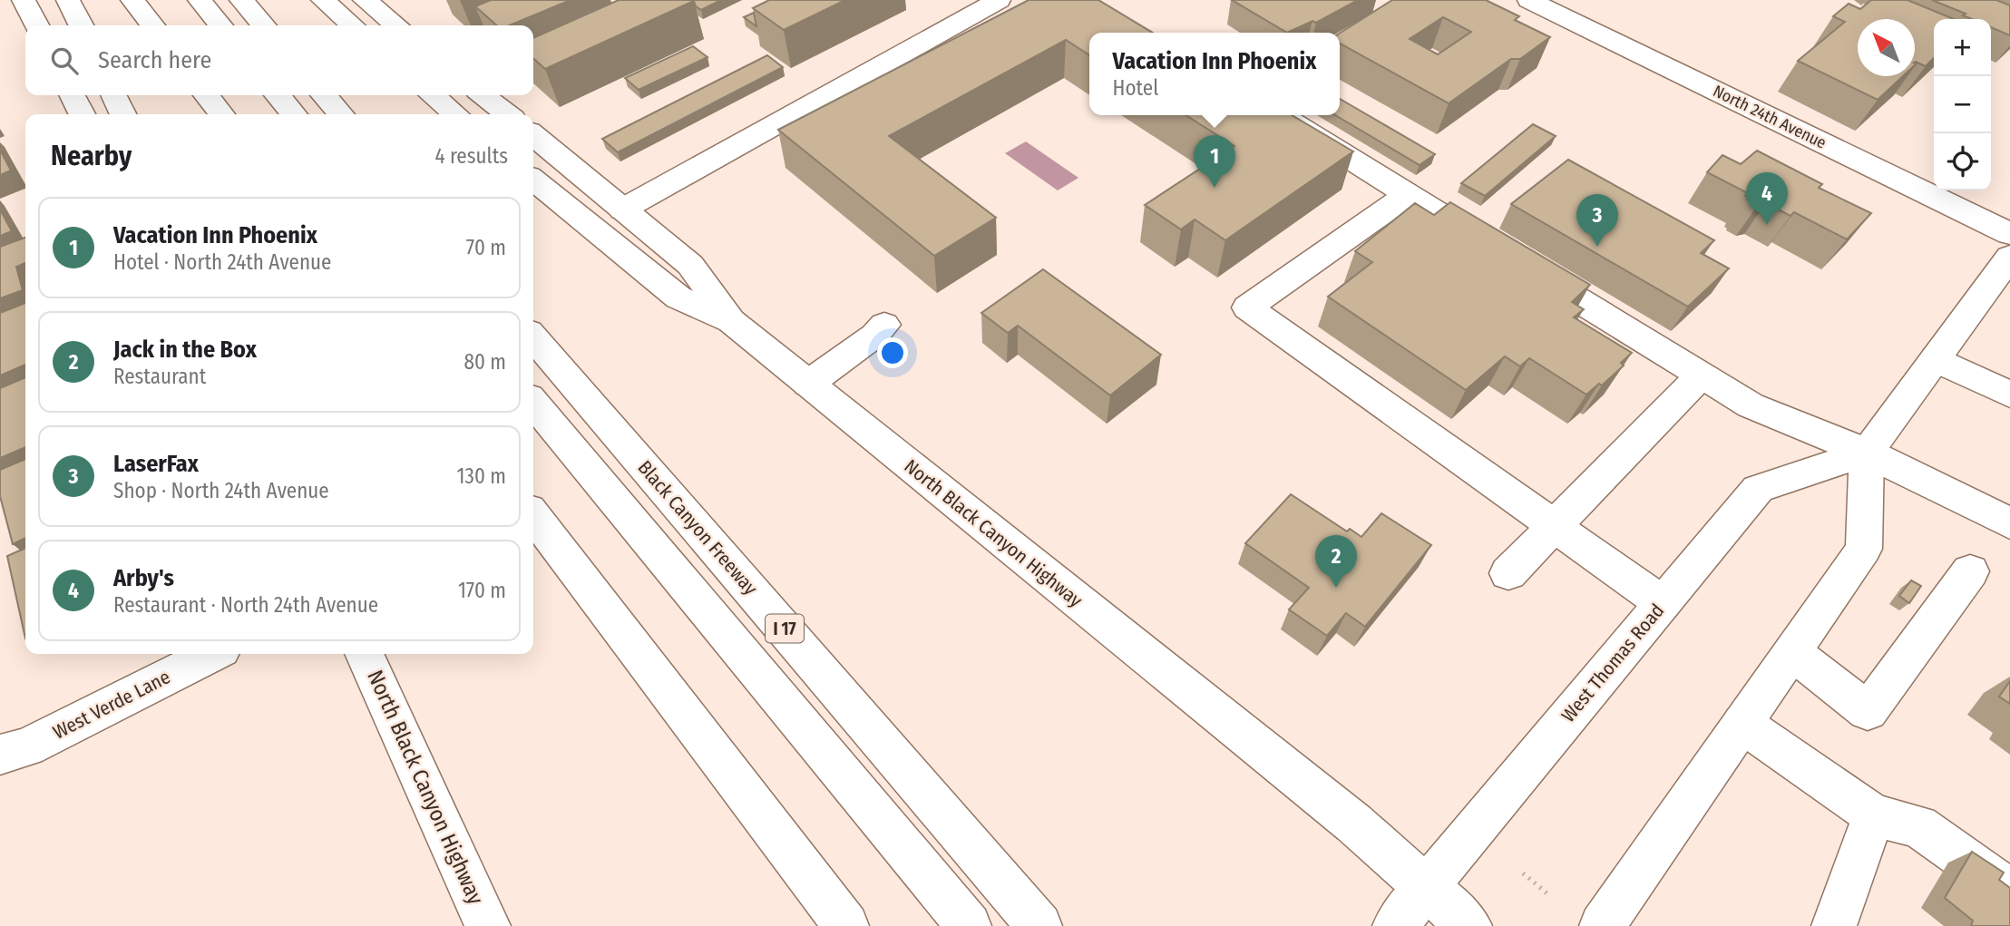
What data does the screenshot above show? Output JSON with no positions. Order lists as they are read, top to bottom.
{
  "streets": {
    "main road": [
      "North 24th Avenue",
      "Black Canyon Freeway",
      "North Black Canyon Highway",
      "I 17",
      "West Thomas Road",
      "West Verde Lane"
    ]
  },
  "crossings": [
    ["North Black Canyon Highway", "West Thomas Road"]
  ],
  "north": "top left",
  "page": {
    "map_buttons": ["+", "−"],
    "search": "Search here",
    "popup": ["Vacation Inn Phoenix", "Hotel"],
    "heading": ["Nearby", "4 results"],
    "pins": [
      "1",
      "4",
      "3",
      "2"
    ],
    "list": [
      {
        "mark": "1",
        "name": "Vacation Inn Phoenix",
        "note": "Hotel · North 24th Avenue",
        "value": "70 m"
      },
      {
        "mark": "2",
        "name": "Jack in the Box",
        "note": "Restaurant",
        "value": "80 m"
      },
      {
        "mark": "3",
        "name": "LaserFax",
        "note": "Shop · North 24th Avenue",
        "value": "130 m"
      },
      {
        "mark": "4",
        "name": "Arby's",
        "note": "Restaurant · North 24th Avenue",
        "value": "170 m"
      }
    ]
  }
}
